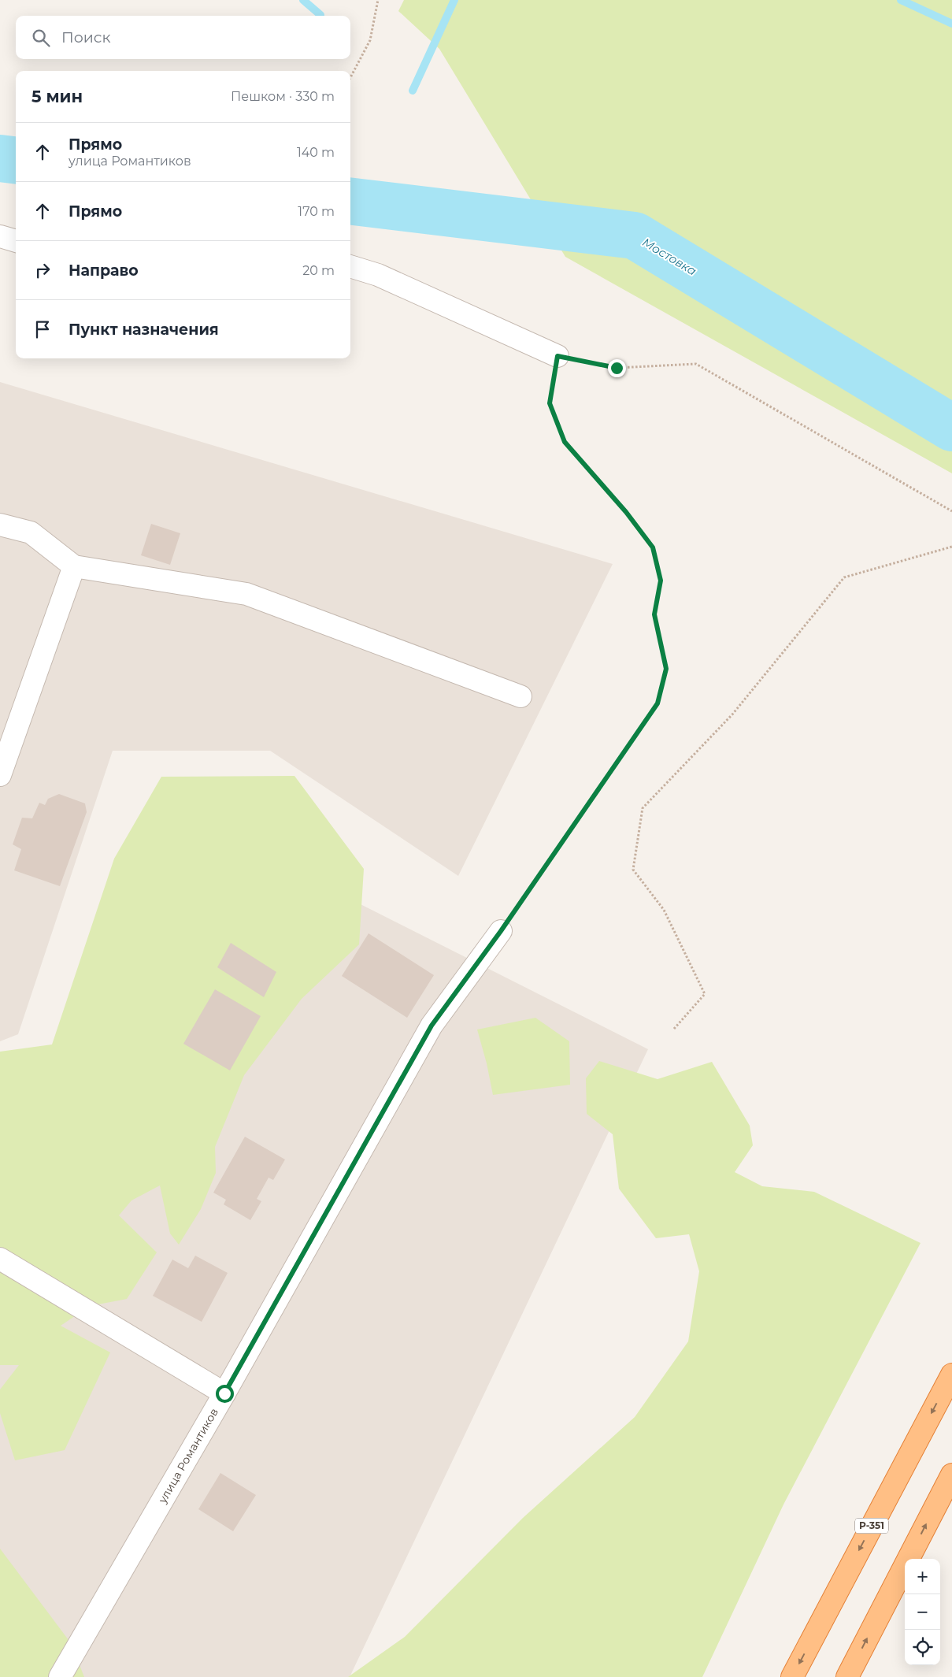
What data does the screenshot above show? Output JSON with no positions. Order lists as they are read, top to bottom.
{
  "streets": {
    "highway": ["Р-351"],
    "street": ["улица Романтиков"]
  },
  "water": ["Мостовка"],
  "page": {
    "search": "Поиск",
    "heading": ["5 мин", "Пешком · 330 m"],
    "list": [
      ["Прямо", "улица Романтиков", "140 m"],
      ["Прямо", "170 m"],
      ["Направо", "20 m"],
      "Пункт назначения"
    ],
    "map_buttons": ["+", "−"]
  }
}
